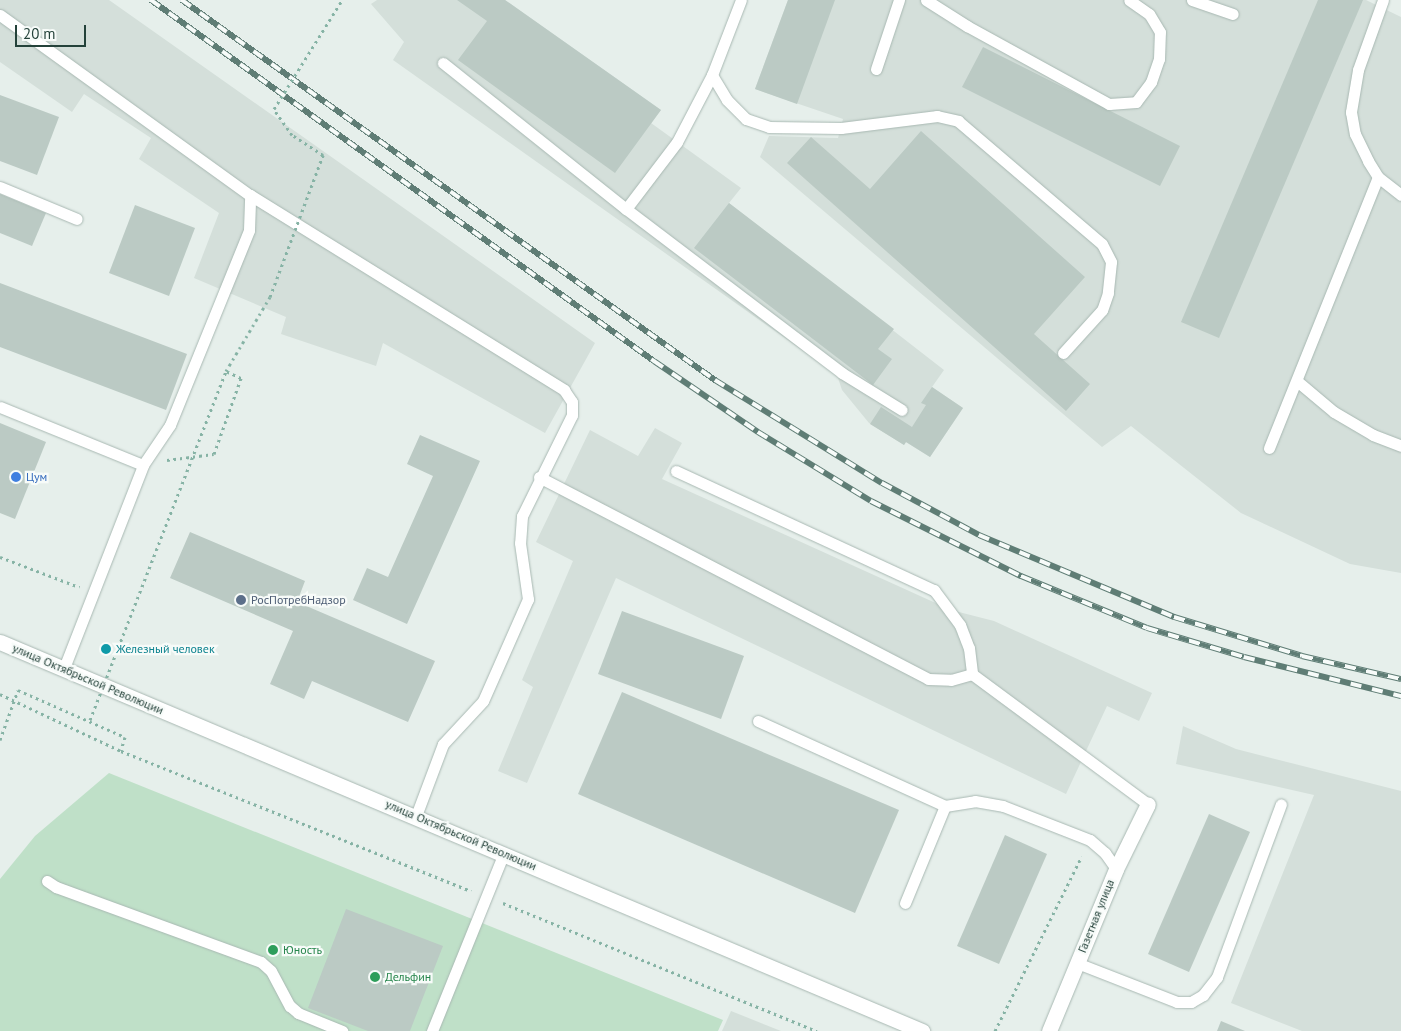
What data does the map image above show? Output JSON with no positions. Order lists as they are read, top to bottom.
{
  "streets": {
    "street": ["улица Октябрьской Революции", "Газетная улица"]
  },
  "places": [
    "Цум",
    "РосПотребНадзор",
    "Железный человек",
    "Юность",
    "Дельфин"
  ],
  "scale_bar": "20 m"
}
